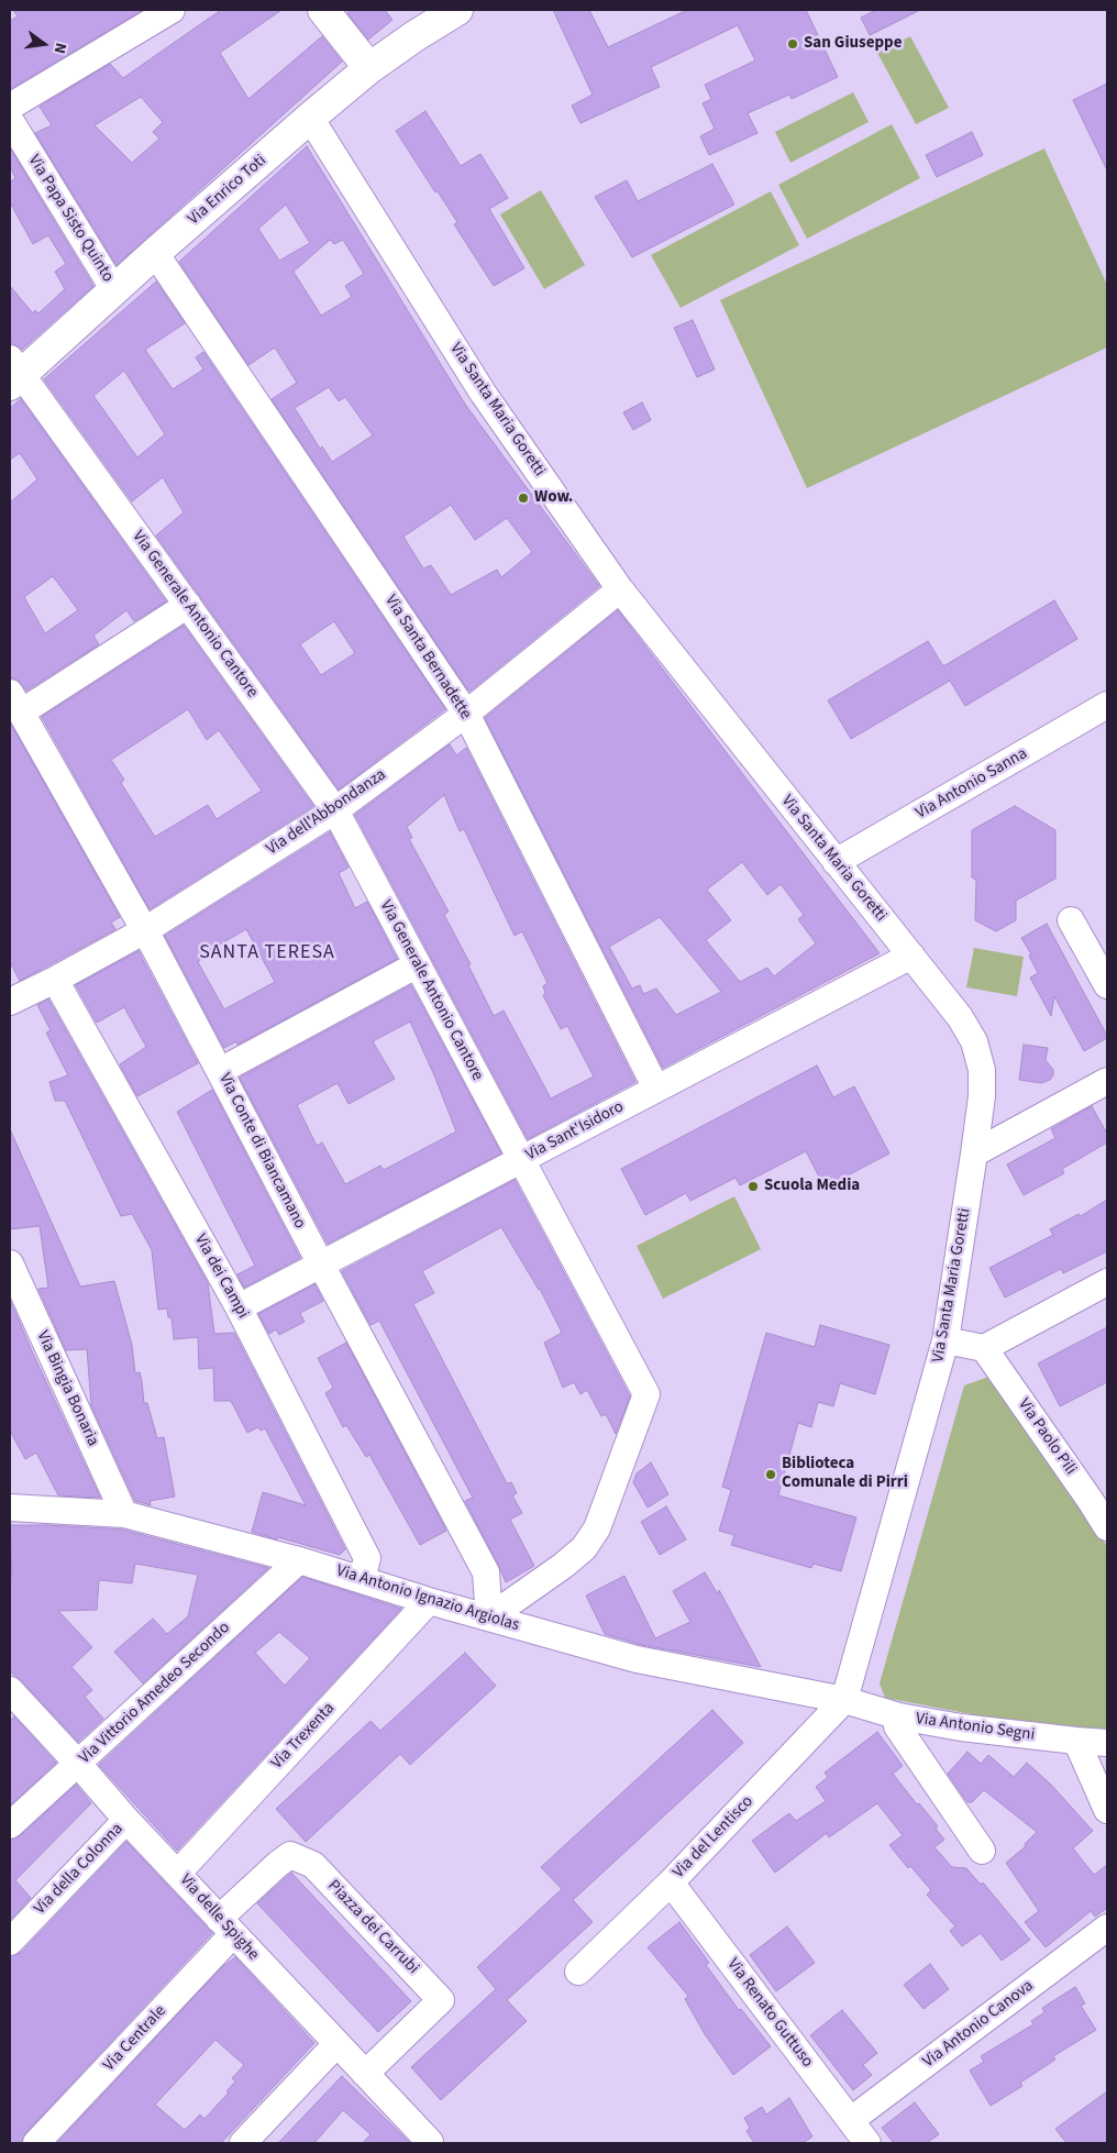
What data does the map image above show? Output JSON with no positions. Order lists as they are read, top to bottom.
{
  "streets": {
    "street": [
      "Via Enrico Toti",
      "Via Papa Sisto Quinto",
      "Via Santa Maria Goretti",
      "Via Generale Antonio Cantore",
      "Via Santa Bernadette",
      "Via Antonio Sanna",
      "Via dell'Abbondanza",
      "Via Sant'Isidoro",
      "Via Conte di Biancamano",
      "Via dei Campi",
      "Via Bingia Bonaria",
      "Via Paolo Pili",
      "Via Antonio Ignazio Argiolas",
      "Via Vittorio Amedeo Secondo",
      "Via Antonio Segni",
      "Via Trexenta",
      "Via del Lentisco",
      "Via della Colonna",
      "Via delle Spighe",
      "Piazza dei Carrubi",
      "Via Renato Guttuso",
      "Via Antonio Canova",
      "Via Centrale"
    ]
  },
  "crossings": [
    ["Via Enrico Toti", "Via Papa Sisto Quinto"],
    ["Via Enrico Toti", "Via Santa Maria Goretti"],
    ["Via Enrico Toti", "Via Generale Antonio Cantore"],
    ["Via Enrico Toti", "Via Santa Bernadette"],
    ["Via Santa Maria Goretti", "Via Antonio Sanna"],
    ["Via Santa Maria Goretti", "Via dell'Abbondanza"],
    ["Via Santa Maria Goretti", "Via Sant'Isidoro"],
    ["Via Santa Maria Goretti", "Via Antonio Ignazio Argiolas"],
    ["Via Santa Maria Goretti", "Via Antonio Segni"],
    ["Via Santa Maria Goretti", "Via del Lentisco"],
    ["Via Generale Antonio Cantore", "Via dell'Abbondanza"],
    ["Via Generale Antonio Cantore", "Via Sant'Isidoro"],
    ["Via Generale Antonio Cantore", "Via Conte di Biancamano"],
    ["Via Generale Antonio Cantore", "Via Antonio Ignazio Argiolas"],
    ["Via Santa Bernadette", "Via dell'Abbondanza"],
    ["Via Santa Bernadette", "Via Sant'Isidoro"],
    ["Via dell'Abbondanza", "Via Conte di Biancamano"],
    ["Via dell'Abbondanza", "Via dei Campi"],
    ["Via Sant'Isidoro", "Via Conte di Biancamano"],
    ["Via Sant'Isidoro", "Via dei Campi"],
    ["Via Conte di Biancamano", "Via Antonio Ignazio Argiolas"],
    ["Via dei Campi", "Via Antonio Ignazio Argiolas"],
    ["Via Bingia Bonaria", "Via Antonio Ignazio Argiolas"],
    ["Via Antonio Ignazio Argiolas", "Via Vittorio Amedeo Secondo"],
    ["Via Antonio Ignazio Argiolas", "Via Antonio Segni"],
    ["Via Antonio Ignazio Argiolas", "Via Trexenta"],
    ["Via Antonio Ignazio Argiolas", "Via del Lentisco"],
    ["Via Vittorio Amedeo Secondo", "Via delle Spighe"],
    ["Via Antonio Segni", "Via del Lentisco"],
    ["Via Trexenta", "Via delle Spighe"],
    ["Via del Lentisco", "Via Renato Guttuso"],
    ["Via della Colonna", "Via delle Spighe"],
    ["Via delle Spighe", "Piazza dei Carrubi"],
    ["Via delle Spighe", "Via Centrale"],
    ["Piazza dei Carrubi", "Via Centrale"],
    ["Via Renato Guttuso", "Via Antonio Canova"]
  ],
  "districts": ["SANTA TERESA"],
  "places": [
    "San Giuseppe",
    "Wow.",
    "Scuola Media",
    "Biblioteca Comunale di Pirri"
  ],
  "north": "right"
}
